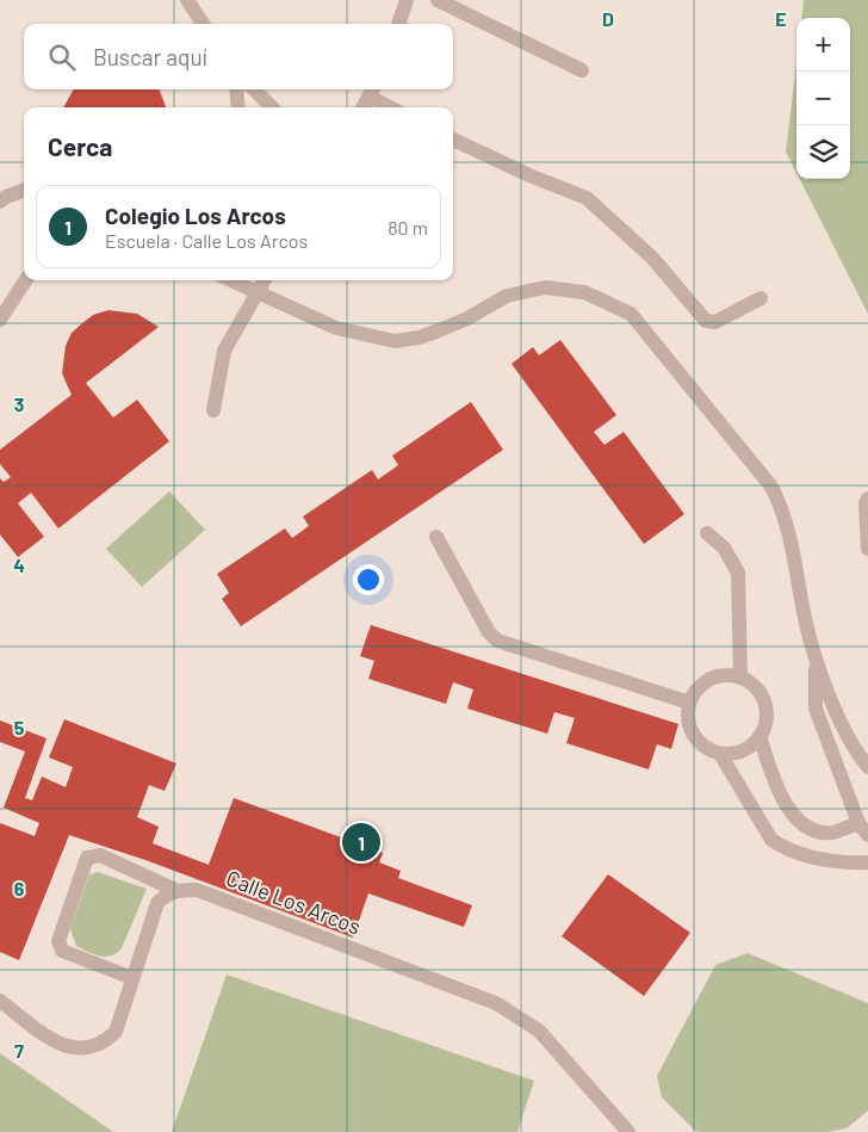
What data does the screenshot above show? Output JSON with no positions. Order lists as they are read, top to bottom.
{
  "streets": {
    "street": ["Calle Los Arcos"]
  },
  "page": {
    "map_buttons": ["+", "−"],
    "search": "Buscar aquí",
    "heading": "Cerca",
    "list": [
      {
        "mark": "1",
        "name": "Colegio Los Arcos",
        "note": "Escuela · Calle Los Arcos",
        "value": "80 m"
      }
    ],
    "pins": "1"
  },
  "grid": {
    "columns": ["D", "E"],
    "rows": [
      "3",
      "4",
      "5",
      "6",
      "7"
    ]
  }
}
